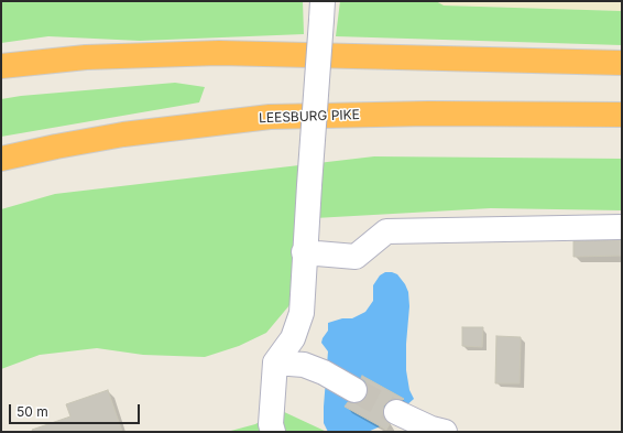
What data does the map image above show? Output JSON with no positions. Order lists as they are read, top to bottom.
{
  "streets": {
    "highway": ["LEESBURG PIKE"]
  },
  "scale_bar": "50 m"
}
